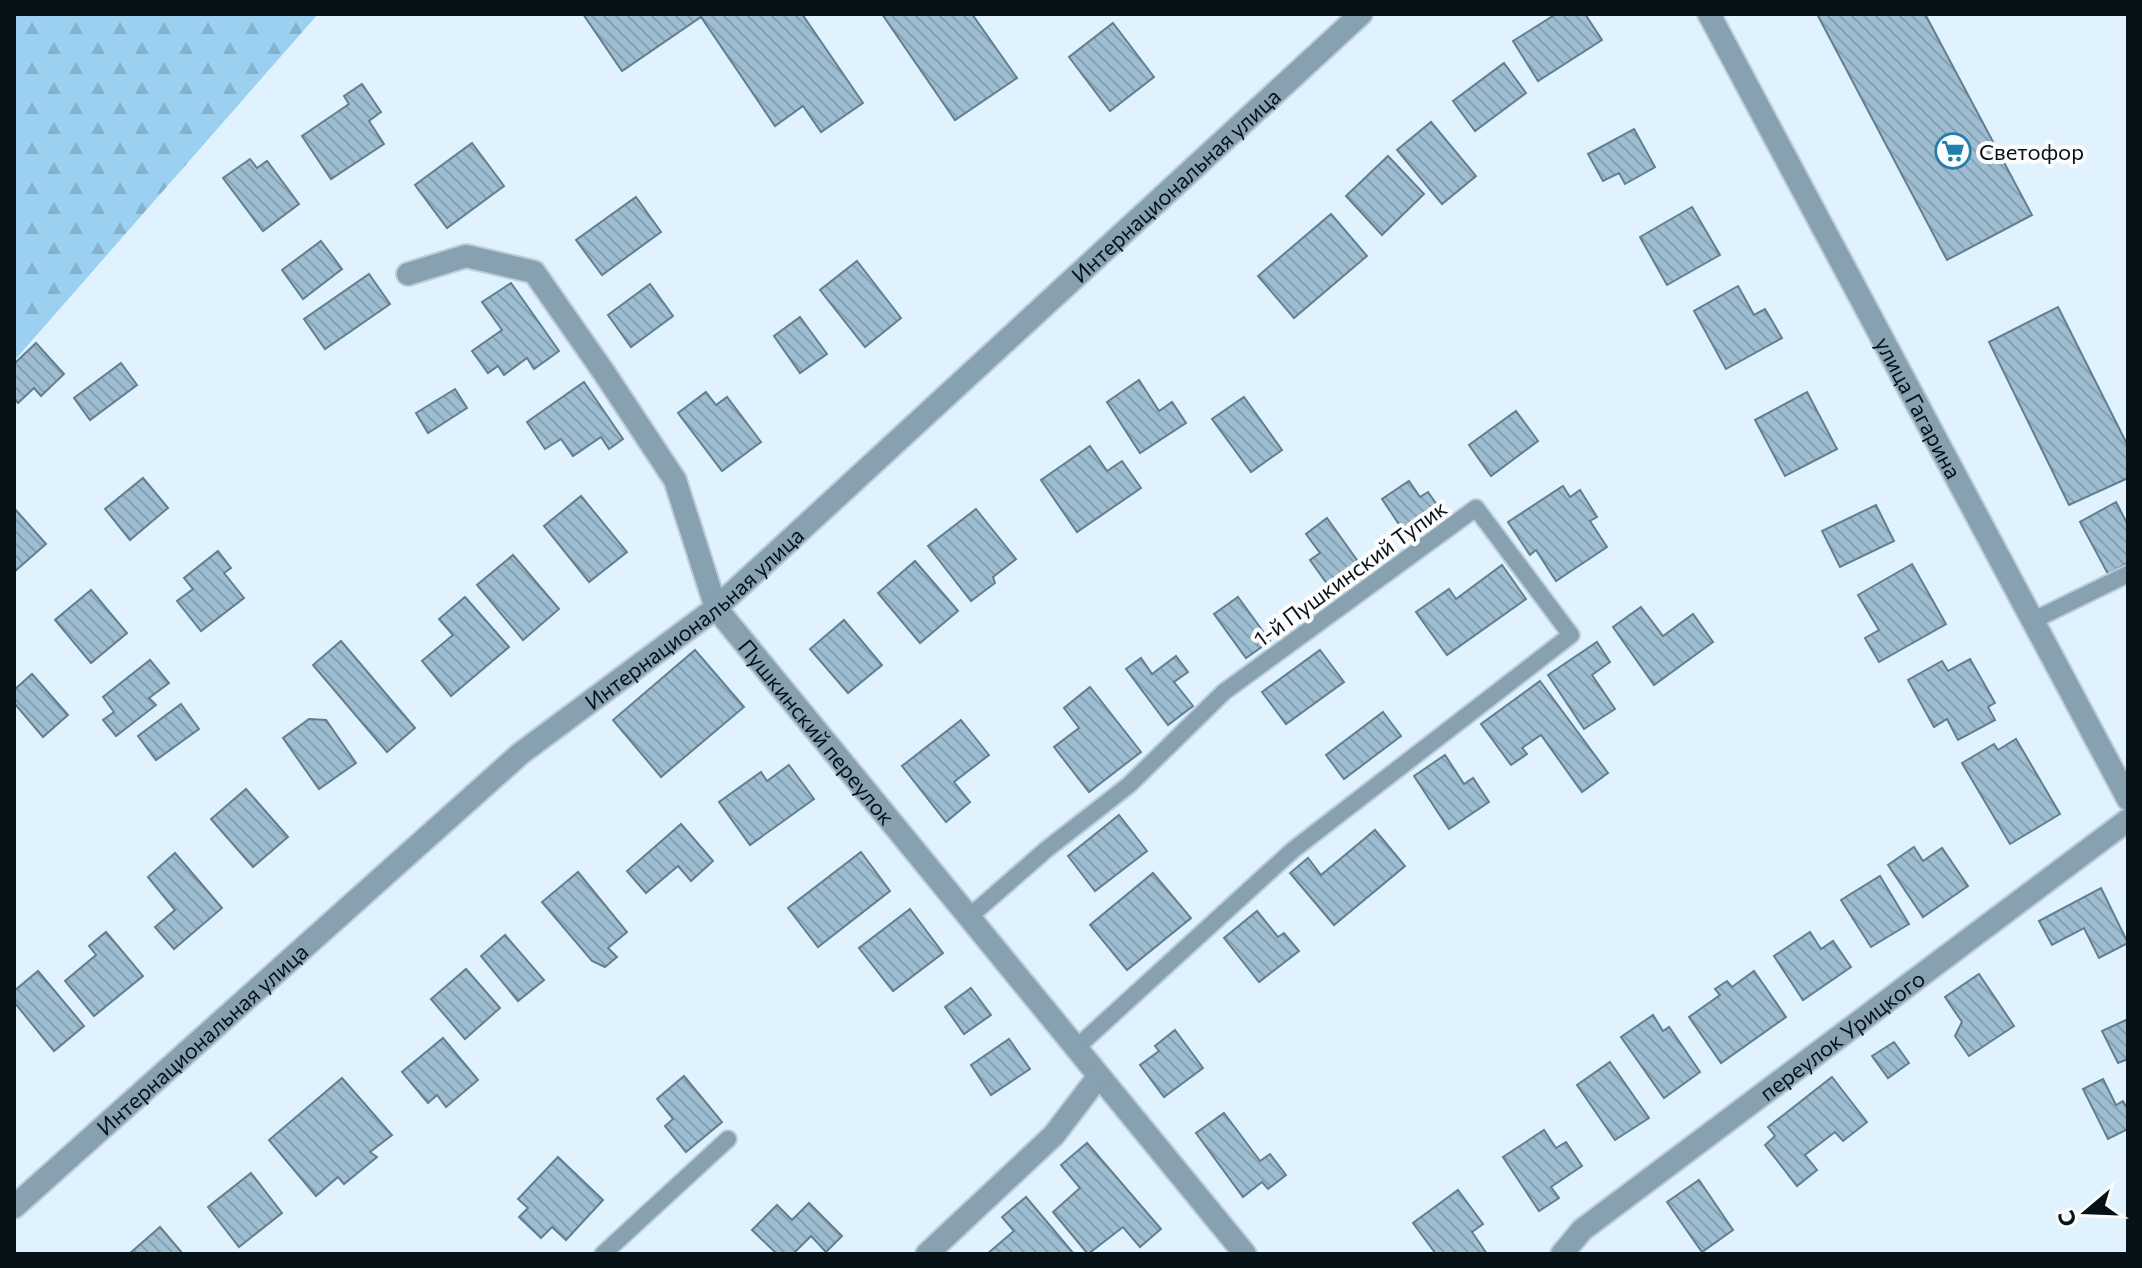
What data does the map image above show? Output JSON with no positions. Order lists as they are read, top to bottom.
{
  "streets": {
    "street": [
      "Интернациональная улица",
      "улица Гагарина",
      "Пушкинский переулок",
      "переулок Урицкого"
    ],
    "lane": ["1-й Пушкинский Тупик"]
  },
  "crossings": [
    ["Интернациональная улица", "Пушкинский переулок"],
    ["1-й Пушкинский Тупик", "Пушкинский переулок"]
  ],
  "places": {
    "supermarket": ["Светофор"]
  },
  "north": "left"
}
